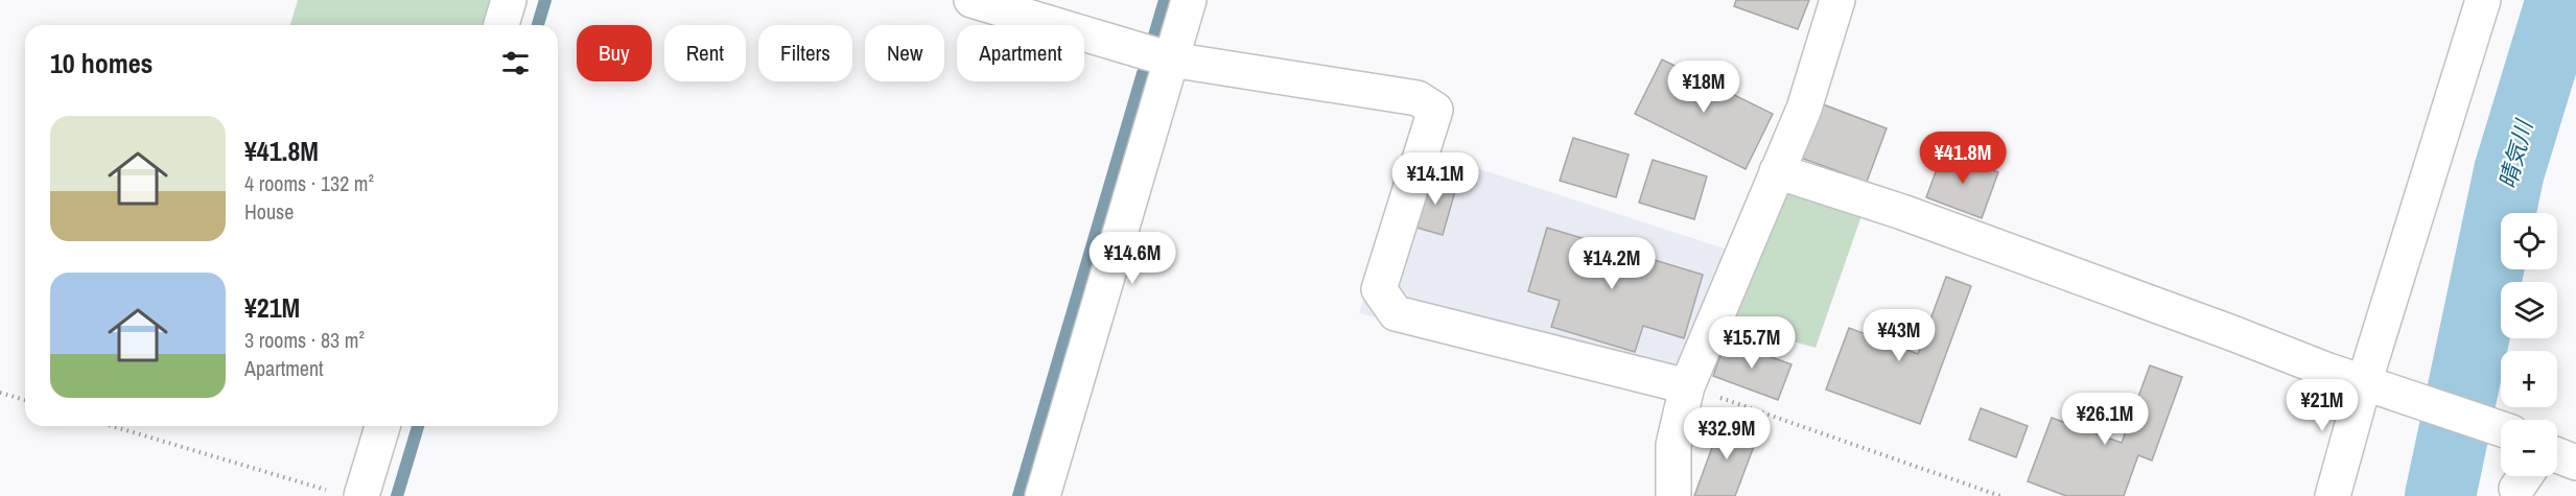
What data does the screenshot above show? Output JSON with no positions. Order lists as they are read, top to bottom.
{
  "water": ["晴気川"],
  "page": {
    "chip": [
      "Buy",
      "Rent",
      "Filters",
      "New",
      "Apartment"
    ],
    "heading": "10 homes",
    "price": [
      "¥18M",
      "¥41.8M",
      "¥14.1M",
      "¥14.6M",
      "¥14.2M",
      "¥43M",
      "¥15.7M",
      "¥21M",
      "¥26.1M",
      "¥32.9M"
    ],
    "list": [
      {
        "name": "¥41.8M",
        "note": "4 rooms · 132 m² · House"
      },
      {
        "name": "¥21M",
        "note": "3 rooms · 83 m² · Apartment"
      }
    ],
    "map_buttons": ["+", "−"]
  }
}
